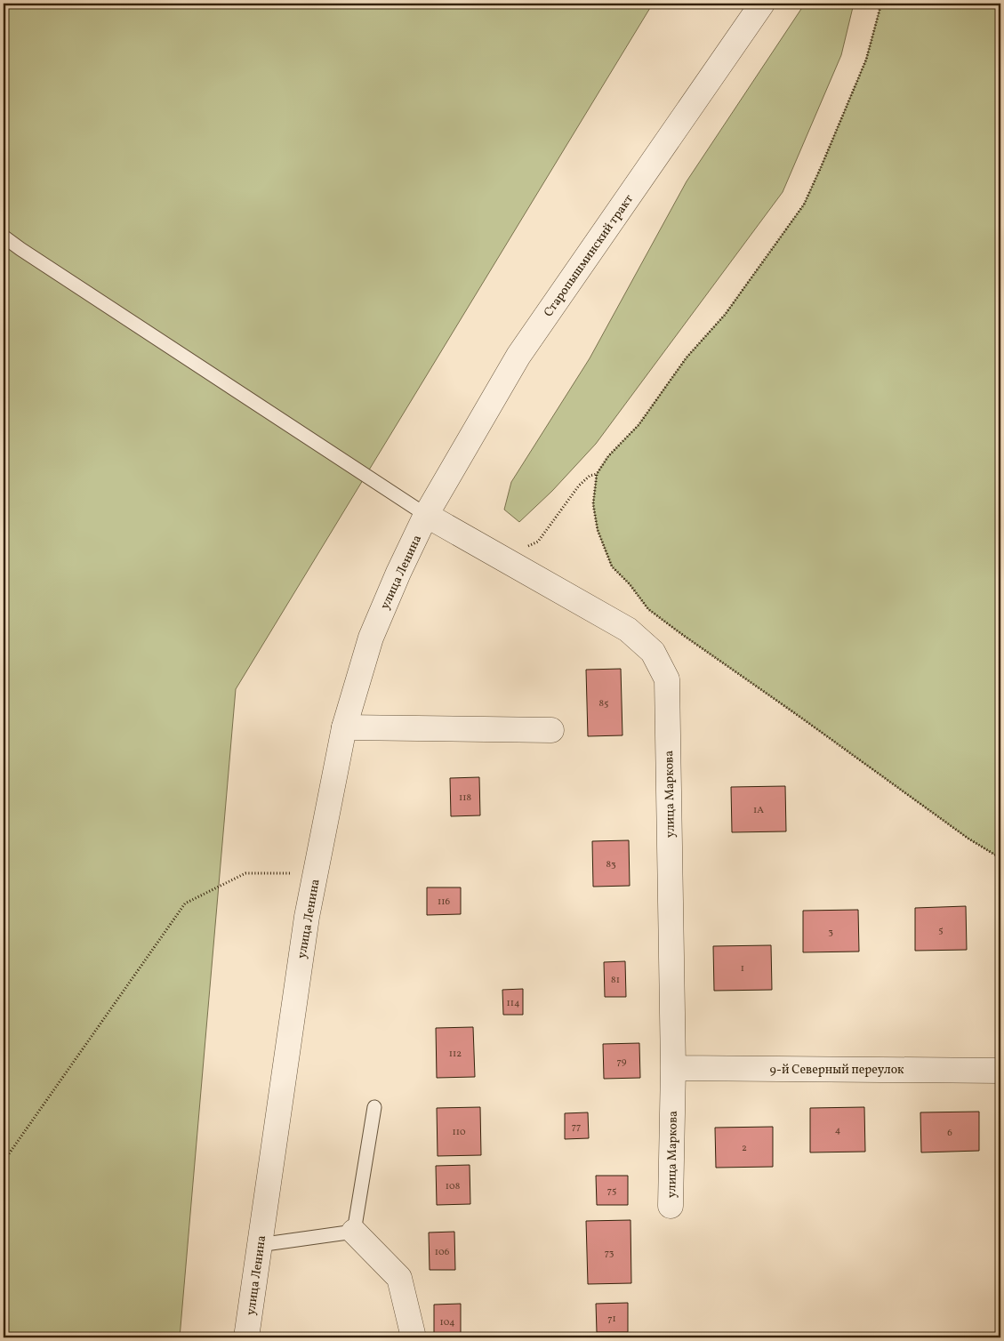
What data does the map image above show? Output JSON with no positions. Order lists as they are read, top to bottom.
{
  "streets": {
    "street": [
      "Старопышминский тракт",
      "улица Ленина",
      "улица Маркова",
      "9-й Северный переулок"
    ]
  },
  "crossings": [
    ["Старопышминский тракт", "улица Ленина"],
    ["Старопышминский тракт", "улица Маркова"],
    ["улица Ленина", "улица Маркова"],
    ["улица Маркова", "9-й Северный переулок"]
  ],
  "house_numbers": [
    "85",
    "118",
    "1А",
    "83",
    "116",
    "5",
    "3",
    "1",
    "81",
    "114",
    "112",
    "79",
    "77",
    "4",
    "110",
    "6",
    "2",
    "108",
    "75",
    "106",
    "73",
    "71",
    "104"
  ]
}
